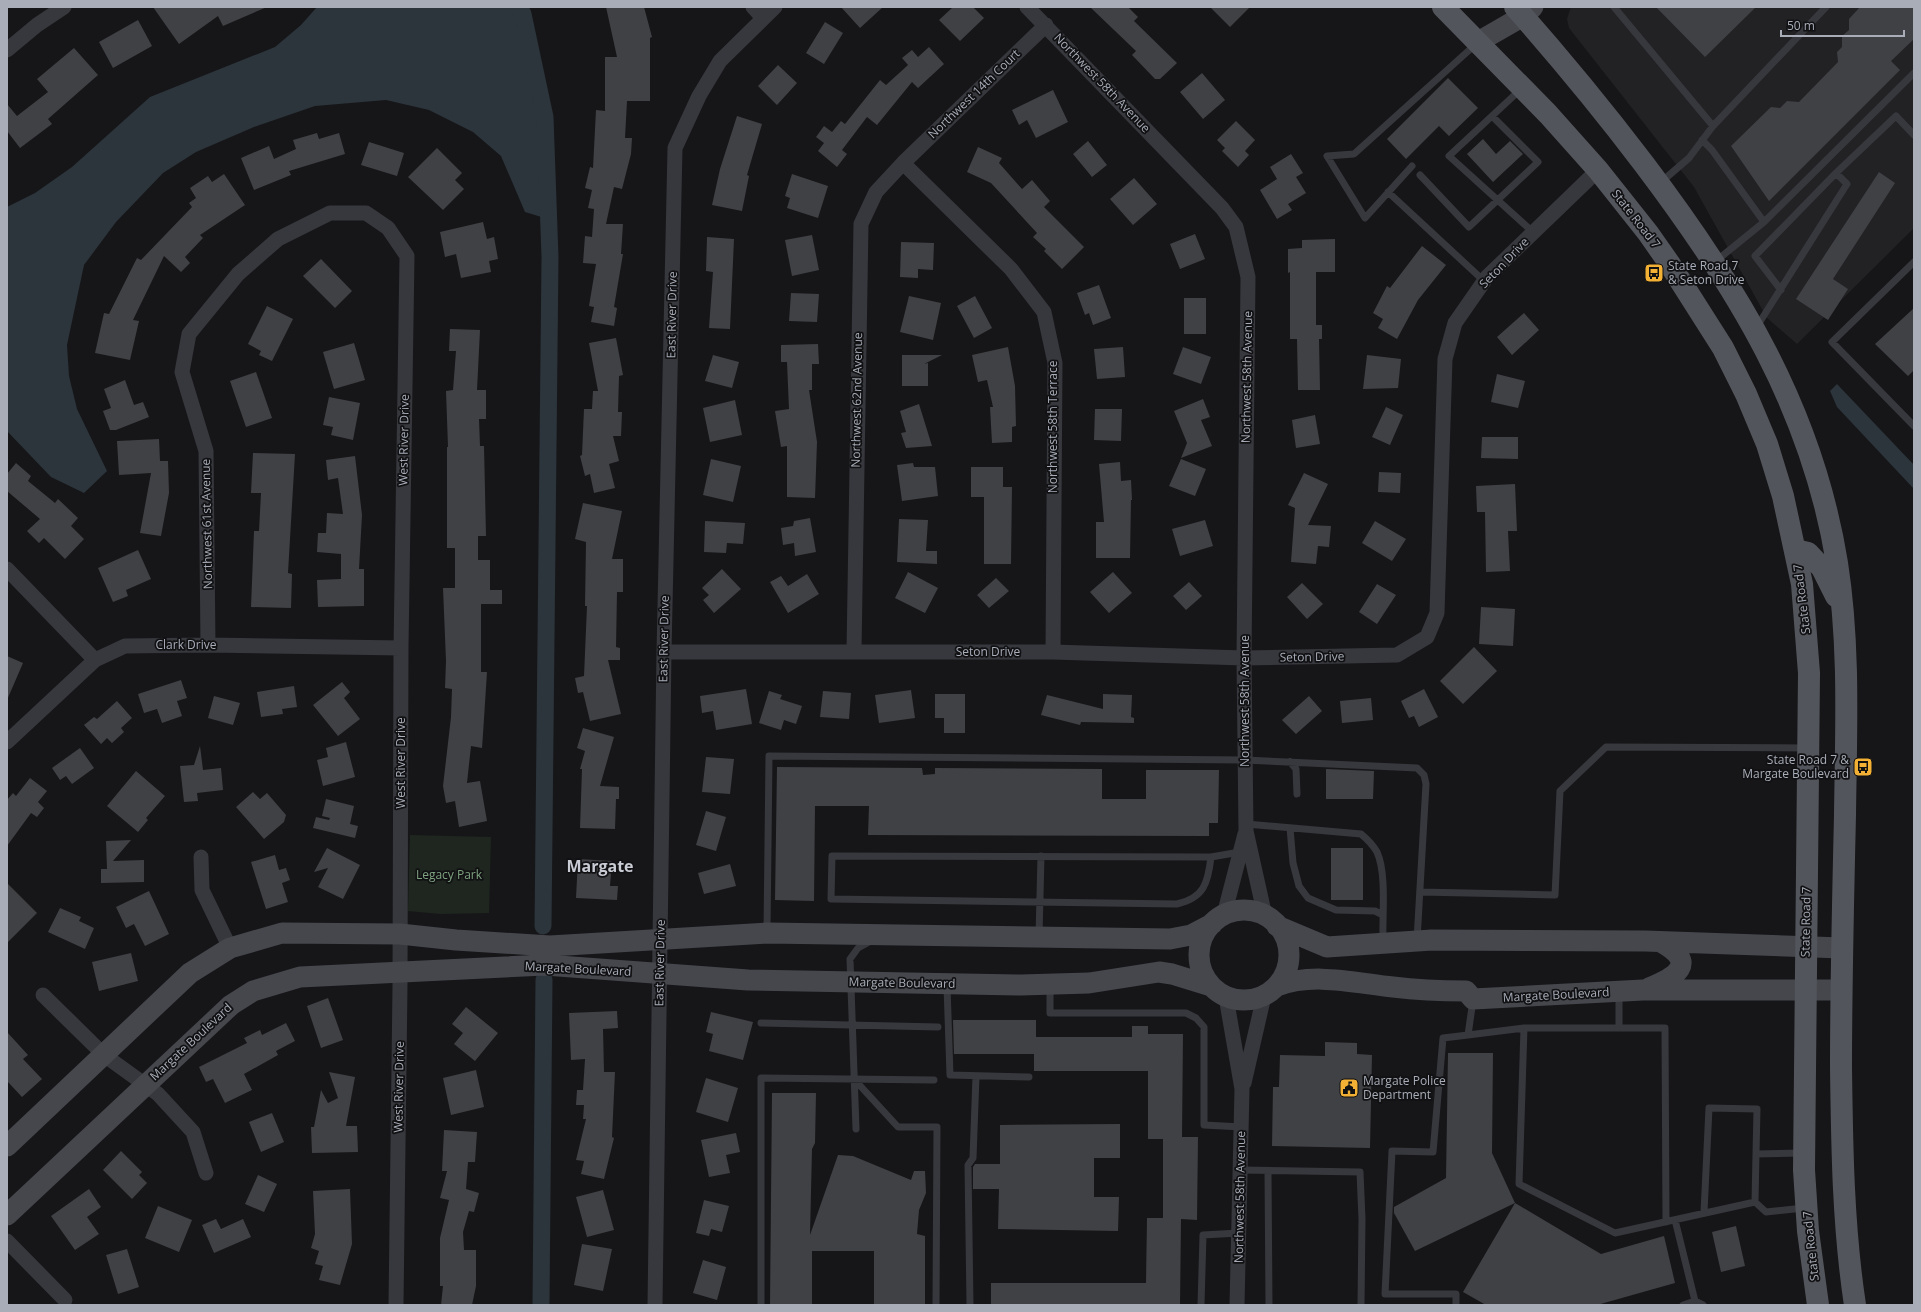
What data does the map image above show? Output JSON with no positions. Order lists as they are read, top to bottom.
{
  "streets": {
    "main road": ["State Road 7"],
    "street": [
      "Northwest 58th Avenue",
      "Northwest 14th Court",
      "Seton Drive",
      "East River Drive",
      "Northwest 62nd Avenue",
      "Northwest 58th Terrace",
      "West River Drive",
      "Northwest 61st Avenue",
      "Clark Drive",
      "Margate Boulevard"
    ]
  },
  "crossings": [
    ["Northwest 58th Avenue", "Northwest 14th Court"],
    ["Northwest 58th Avenue", "Seton Drive"],
    ["Northwest 58th Avenue", "Margate Boulevard"],
    ["Northwest 14th Court", "Northwest 62nd Avenue"],
    ["Northwest 14th Court", "Northwest 58th Terrace"],
    ["State Road 7", "Seton Drive"],
    ["State Road 7", "Margate Boulevard"],
    ["Seton Drive", "East River Drive"],
    ["Seton Drive", "Northwest 62nd Avenue"],
    ["Seton Drive", "Northwest 58th Terrace"],
    ["East River Drive", "Margate Boulevard"],
    ["Northwest 62nd Avenue", "Northwest 58th Terrace"],
    ["West River Drive", "Northwest 61st Avenue"],
    ["West River Drive", "Clark Drive"],
    ["West River Drive", "Margate Boulevard"],
    ["Northwest 61st Avenue", "Clark Drive"]
  ],
  "districts": ["Margate"],
  "parks": ["Legacy Park"],
  "places": {
    "bus stop": ["State Road 7 & Seton Drive", "State Road 7 & Margate Boulevard"],
    "public building": ["Margate Police Department"]
  },
  "scale_bar": "50 m"
}
